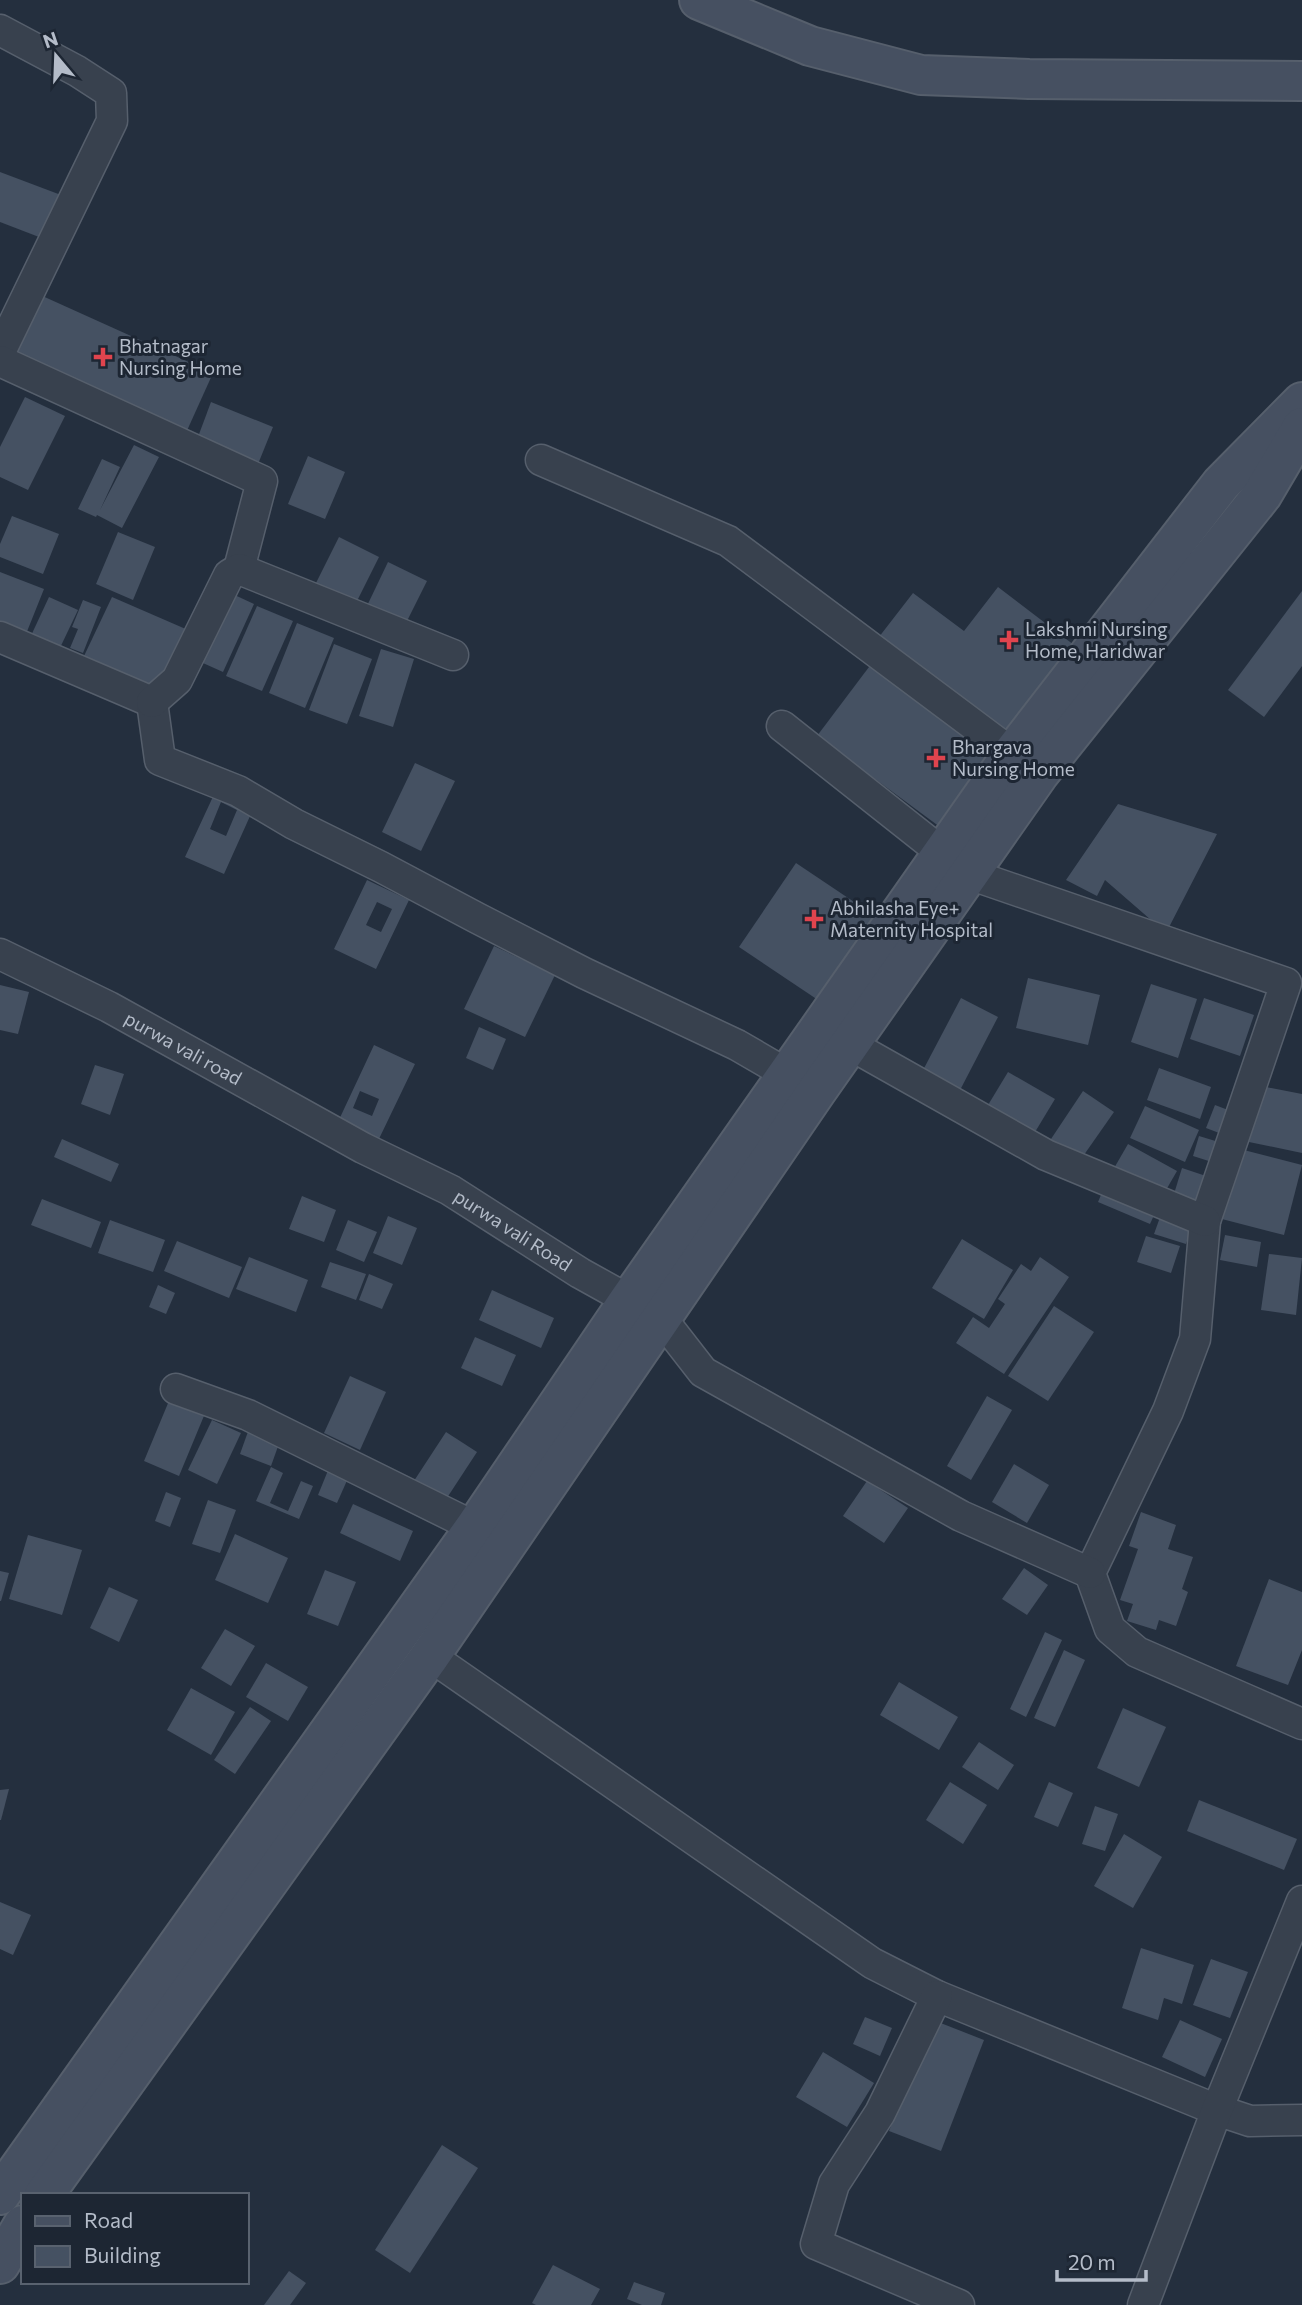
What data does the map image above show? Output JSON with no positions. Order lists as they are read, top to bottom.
{
  "streets": {
    "street": ["purwa vali road", "purwa vali Road"]
  },
  "crossings": [
    ["purwa vali road", "purwa vali Road"]
  ],
  "places": {
    "health": [
      "Bhatnagar Nursing Home",
      "Lakshmi Nursing Home, Haridwar",
      "Bhargava Nursing Home",
      "Abhilasha Eye+ Maternity Hospital"
    ]
  },
  "legend": ["Road", "Building"],
  "scale_bar": "20 m",
  "north": "top"
}
